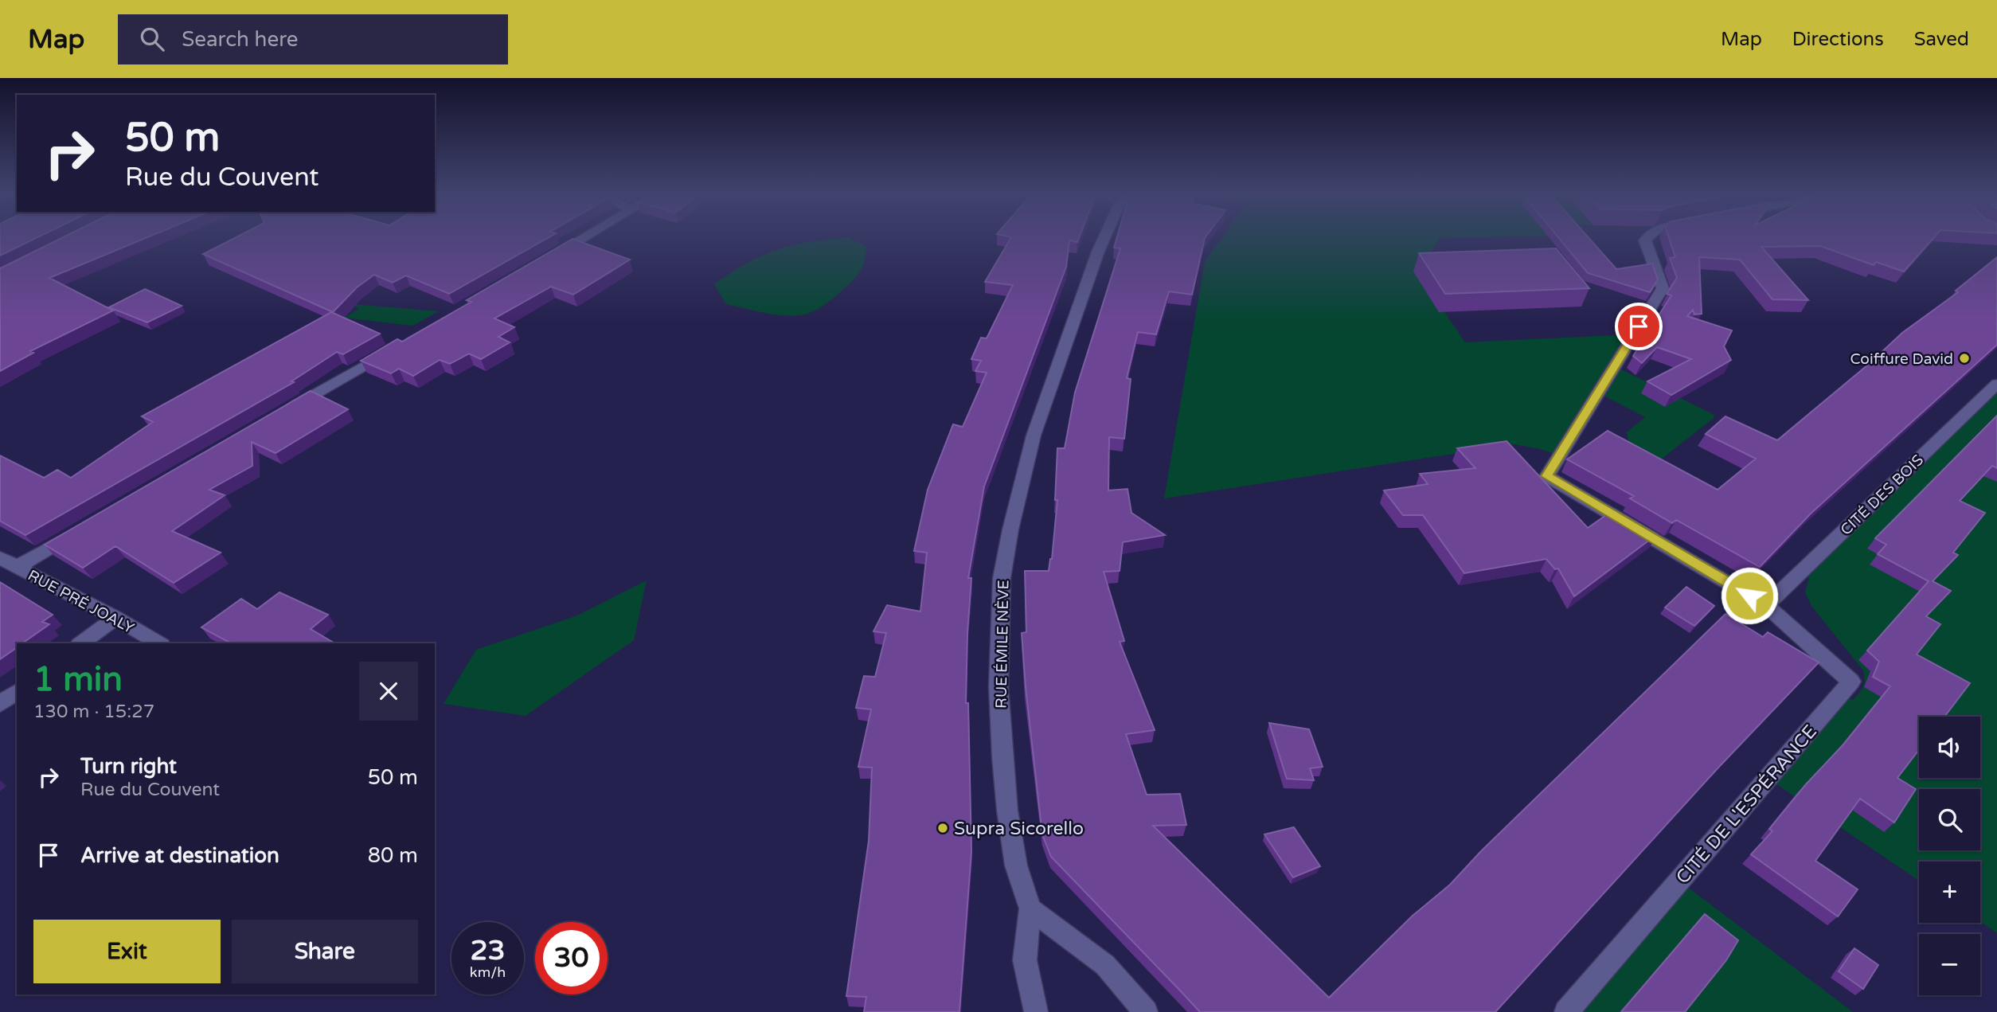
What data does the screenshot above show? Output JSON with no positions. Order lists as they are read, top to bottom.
{
  "streets": {
    "street": [
      "CITÉ DES BOIS",
      "RUE PRÉ JOALY",
      "RUE ÉMILE NÈVE",
      "CITÉ DE L'ESPÉRANCE"
    ]
  },
  "crossings": [
    ["CITÉ DES BOIS", "CITÉ DE L'ESPÉRANCE"]
  ],
  "places": ["Coiffure David", "Supra Sicorello"],
  "page": {
    "header": "Map",
    "search": "Search here",
    "nav": ["Map", "Directions", "Saved"],
    "turn": ["50 m", "Rue du Couvent"],
    "heading": ["1 min", "130 m · 15:27"],
    "map_buttons": ["+", "−"],
    "list": [
      {
        "name": "Turn right",
        "note": "Rue du Couvent",
        "value": "50 m"
      },
      {
        "name": "Arrive at destination",
        "value": "80 m"
      }
    ],
    "buttons": ["Exit", "Share"],
    "speed": "23 km/h",
    "limit": "30"
  }
}
